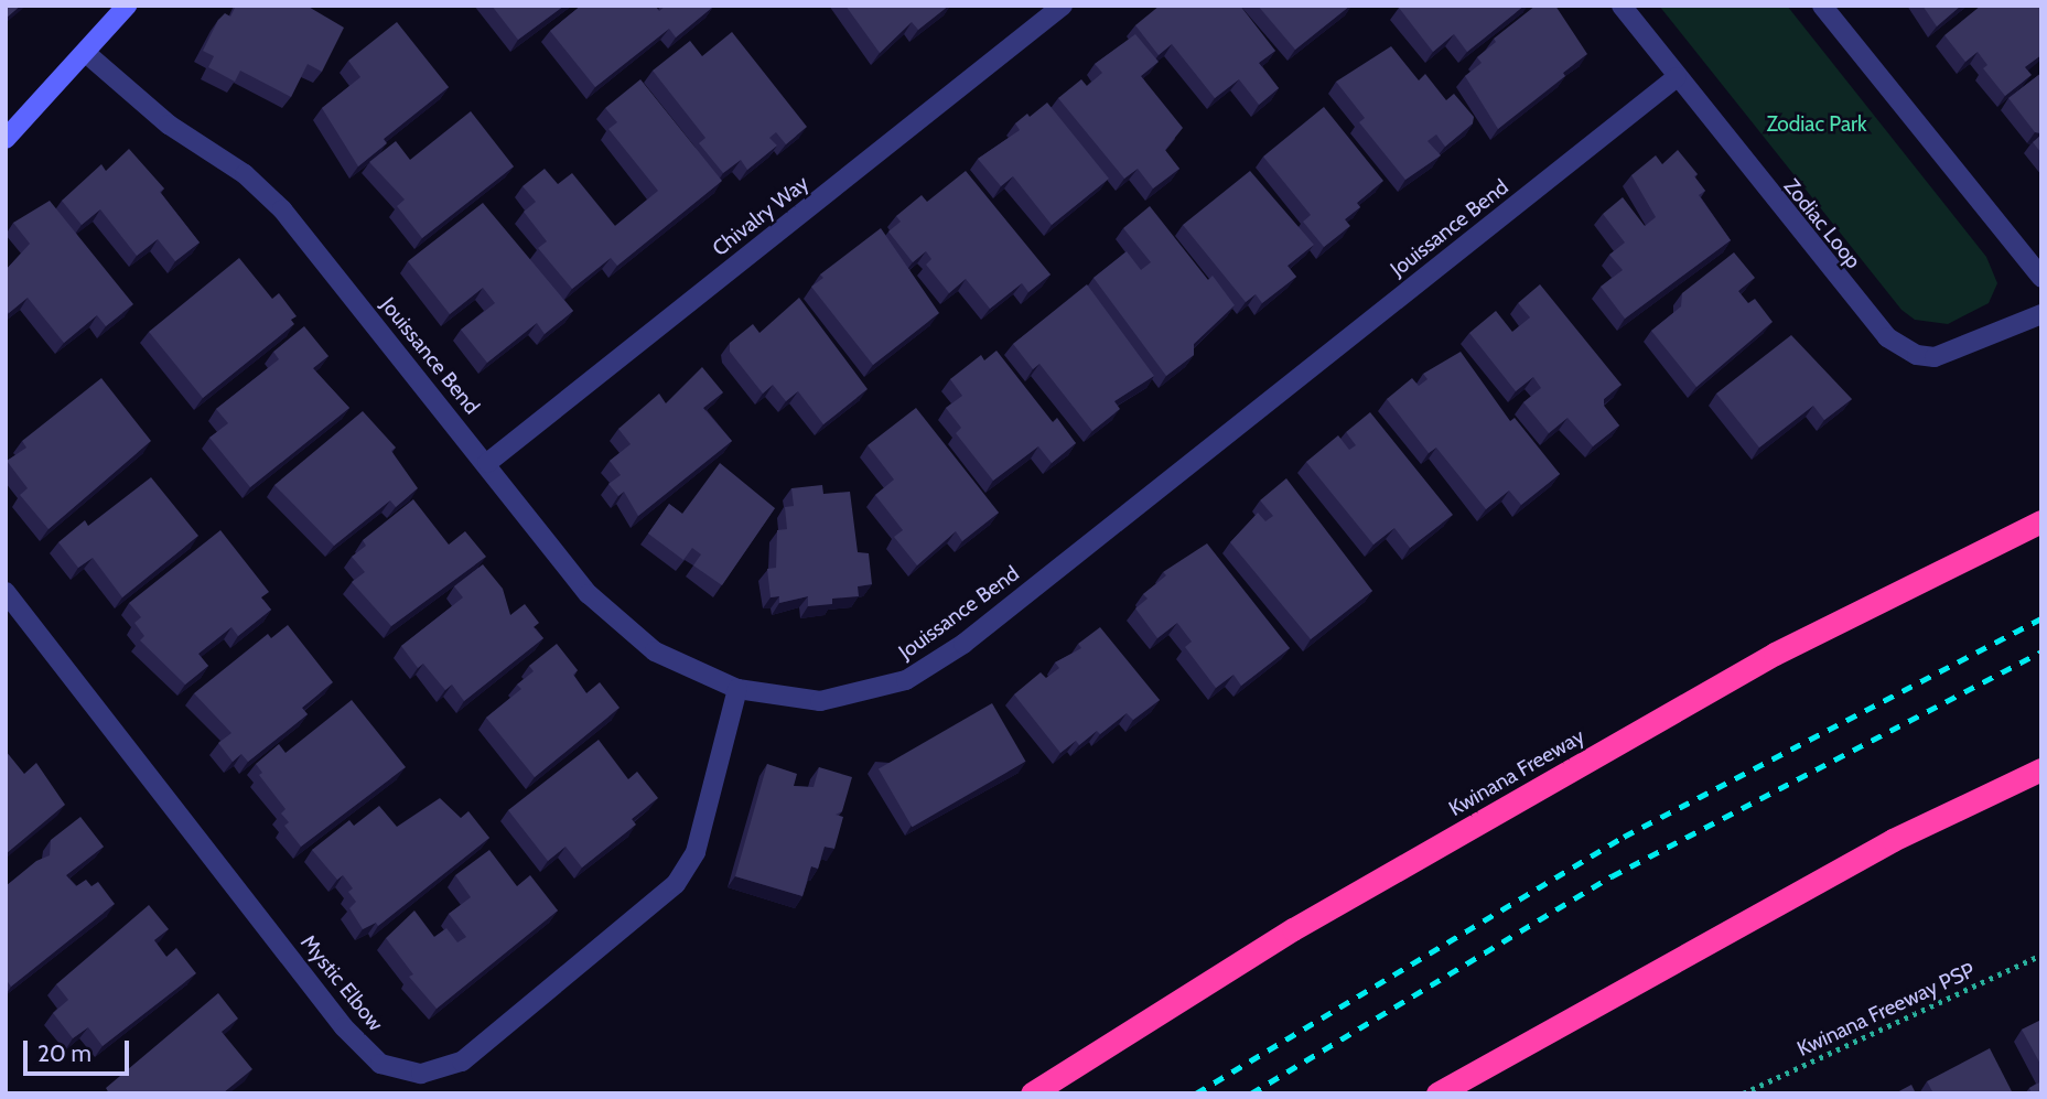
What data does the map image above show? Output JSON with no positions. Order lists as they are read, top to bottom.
{
  "streets": {
    "highway": ["Kwinana Freeway"],
    "street": [
      "Chivalry Way",
      "Zodiac Loop",
      "Jouissance Bend",
      "Mystic Elbow"
    ],
    "path": ["Kwinana Freeway PSP"]
  },
  "crossings": [
    ["Chivalry Way", "Jouissance Bend"],
    ["Zodiac Loop", "Jouissance Bend"],
    ["Jouissance Bend", "Mystic Elbow"]
  ],
  "parks": ["Zodiac Park"],
  "scale_bar": "20 m"
}
